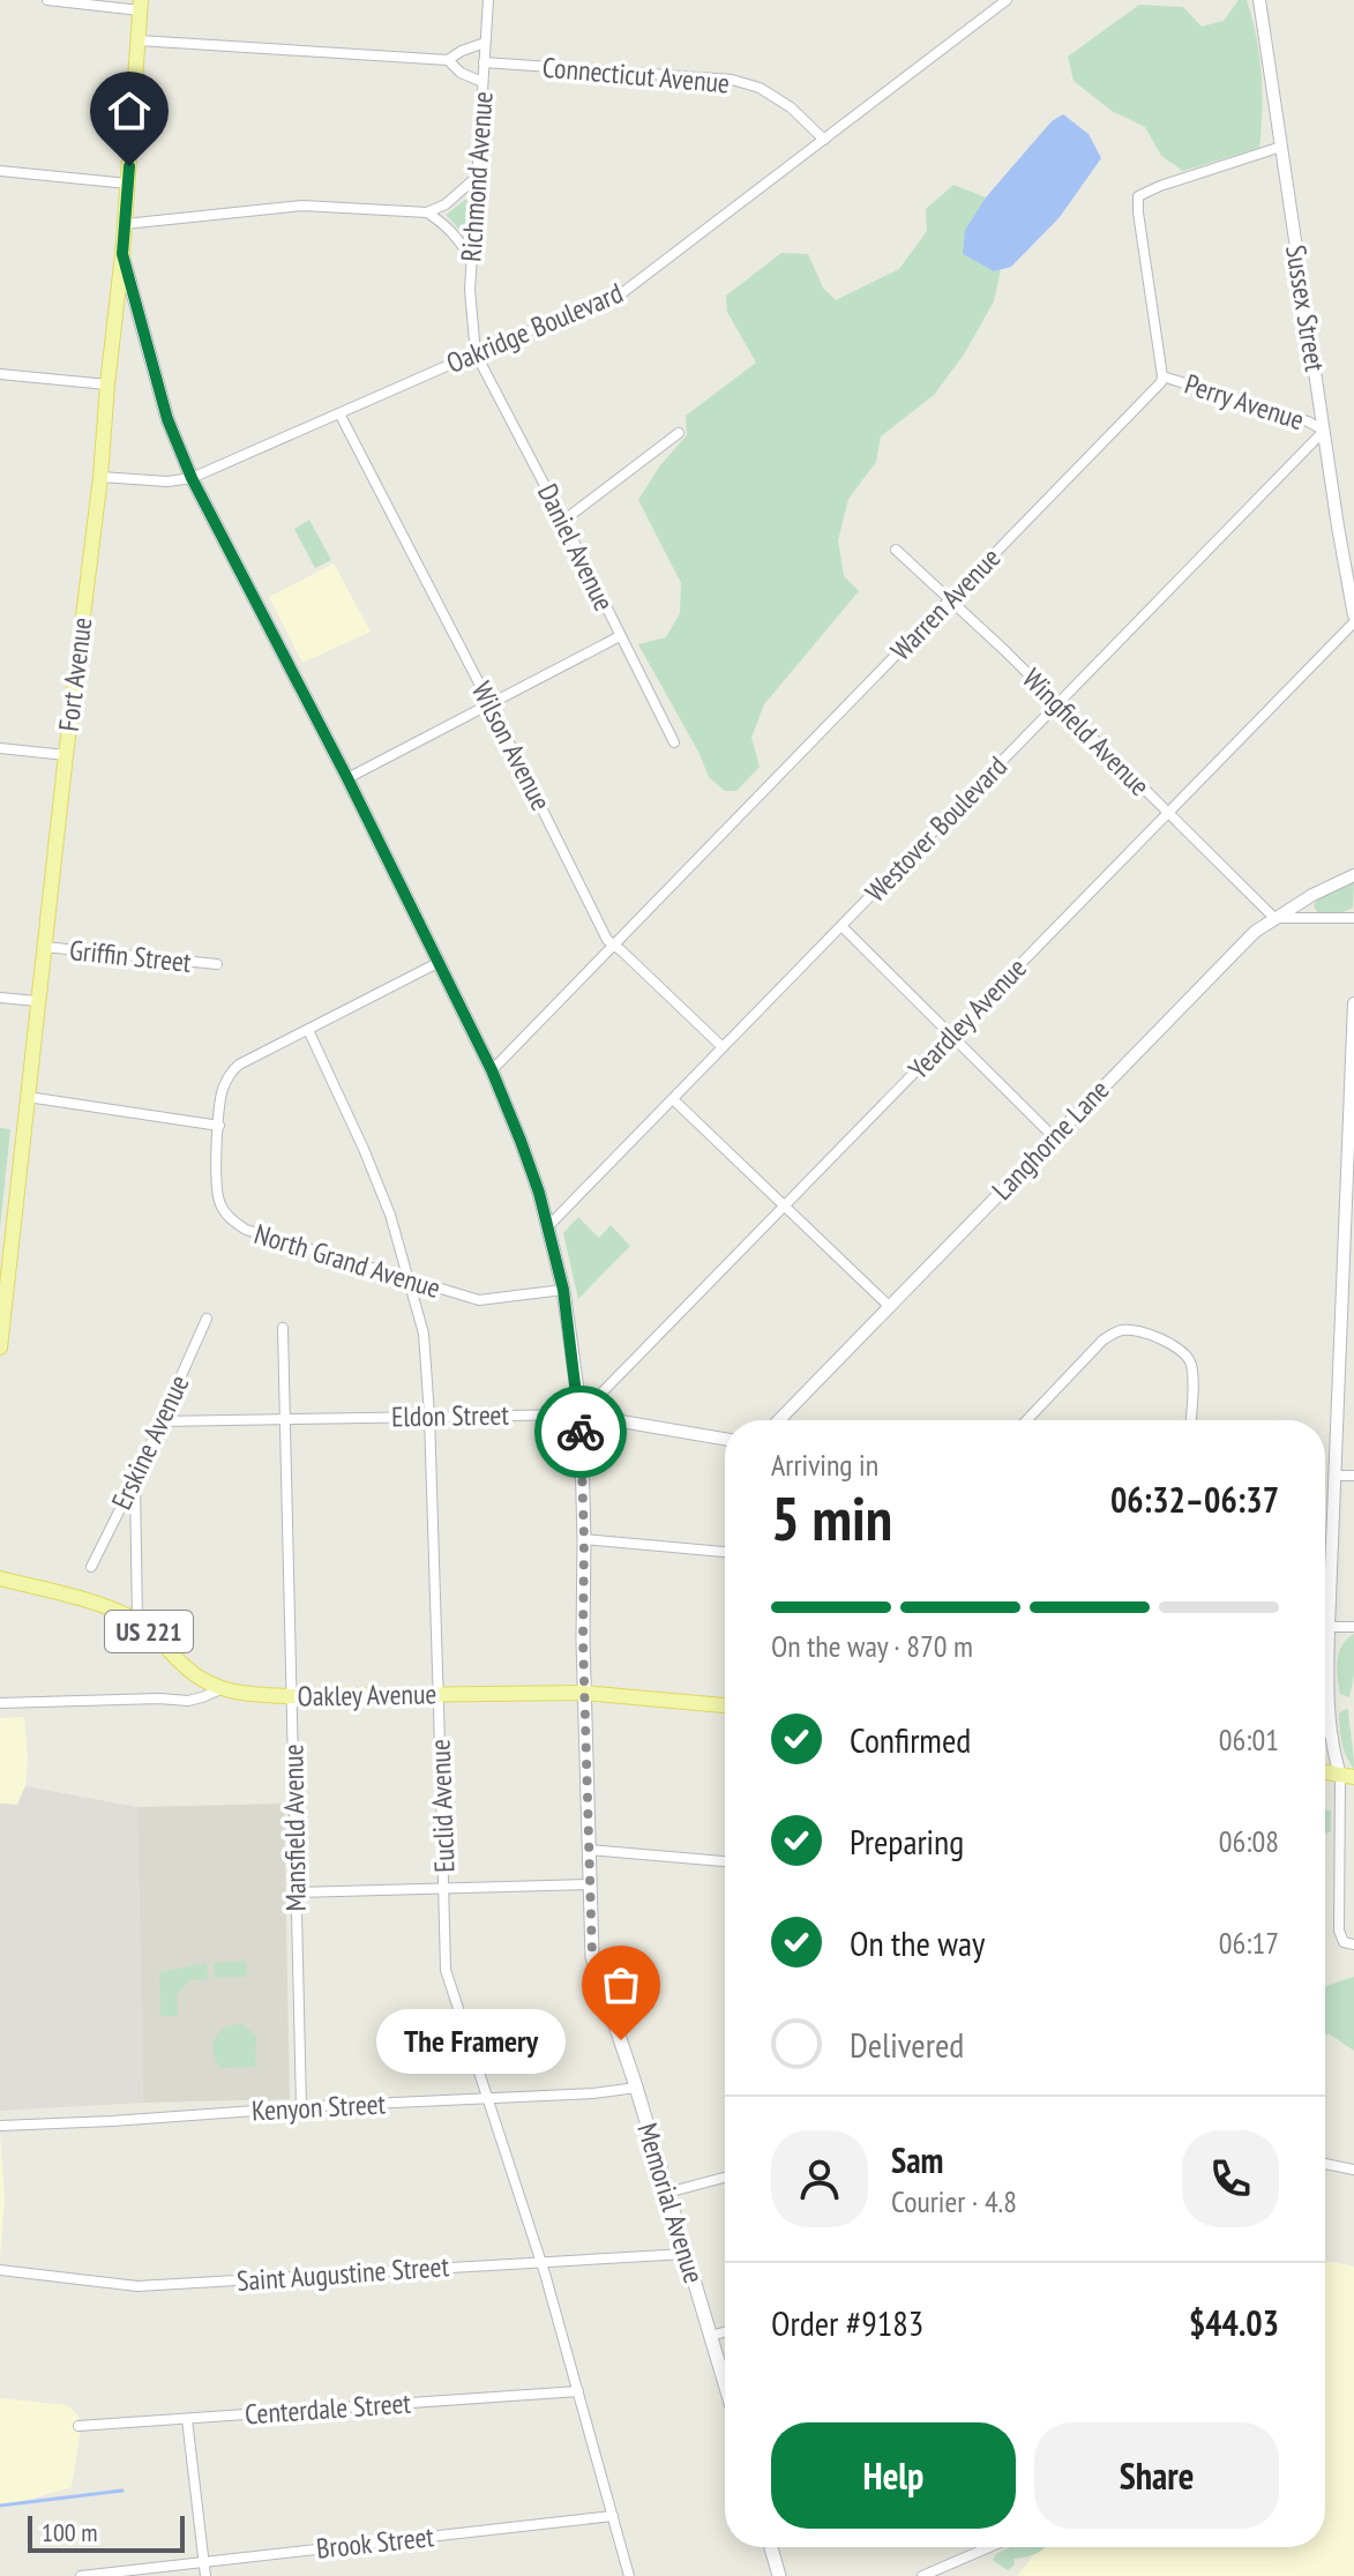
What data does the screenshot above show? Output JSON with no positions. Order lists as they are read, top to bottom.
{
  "streets": {
    "main road": [
      "Fort Avenue",
      "US 221",
      "Oakley Avenue",
      "Memorial Avenue"
    ],
    "street": [
      "Connecticut Avenue",
      "Richmond Avenue",
      "Sussex Street",
      "Oakridge Boulevard",
      "Perry Avenue",
      "Daniel Avenue",
      "Warren Avenue",
      "Wingfield Avenue",
      "Wilson Avenue",
      "Westover Boulevard",
      "Griffin Street",
      "Yeardley Avenue",
      "Langhorne Lane",
      "North Grand Avenue",
      "Eldon Street",
      "Erskine Avenue",
      "Euclid Avenue",
      "Mansfield Avenue",
      "Kenyon Street",
      "Saint Augustine Street",
      "Centerdale Street",
      "Brook Street"
    ]
  },
  "crossings": [
    ["Connecticut Avenue", "Richmond Avenue"],
    ["Connecticut Avenue", "Oakridge Boulevard"],
    ["Richmond Avenue", "Oakridge Boulevard"],
    ["Richmond Avenue", "Daniel Avenue"],
    ["Sussex Street", "Perry Avenue"],
    ["Sussex Street", "Westover Boulevard"],
    ["Sussex Street", "Yeardley Avenue"],
    ["Oakridge Boulevard", "Daniel Avenue"],
    ["Oakridge Boulevard", "Fort Avenue"],
    ["Oakridge Boulevard", "Wilson Avenue"],
    ["Oakridge Boulevard", "Memorial Avenue"],
    ["Perry Avenue", "Warren Avenue"],
    ["Perry Avenue", "Westover Boulevard"],
    ["Warren Avenue", "Wingfield Avenue"],
    ["Warren Avenue", "Wilson Avenue"],
    ["Warren Avenue", "Memorial Avenue"],
    ["Fort Avenue", "Griffin Street"],
    ["Fort Avenue", "Memorial Avenue"],
    ["Wingfield Avenue", "Westover Boulevard"],
    ["Wingfield Avenue", "Yeardley Avenue"],
    ["Wingfield Avenue", "Langhorne Lane"],
    ["Wilson Avenue", "Westover Boulevard"],
    ["Westover Boulevard", "Memorial Avenue"],
    ["Yeardley Avenue", "Eldon Street"],
    ["Yeardley Avenue", "Memorial Avenue"],
    ["North Grand Avenue", "Euclid Avenue"],
    ["North Grand Avenue", "Memorial Avenue"],
    ["Eldon Street", "Erskine Avenue"],
    ["Eldon Street", "Euclid Avenue"],
    ["Eldon Street", "Mansfield Avenue"],
    ["Eldon Street", "Memorial Avenue"],
    ["US 221", "Oakley Avenue"],
    ["Oakley Avenue", "Euclid Avenue"],
    ["Oakley Avenue", "Mansfield Avenue"],
    ["Oakley Avenue", "Memorial Avenue"],
    ["Euclid Avenue", "Kenyon Street"],
    ["Euclid Avenue", "Saint Augustine Street"],
    ["Euclid Avenue", "Centerdale Street"],
    ["Euclid Avenue", "Brook Street"],
    ["Mansfield Avenue", "Kenyon Street"],
    ["Kenyon Street", "Memorial Avenue"],
    ["Memorial Avenue", "Saint Augustine Street"]
  ],
  "places": ["The Framery"],
  "scale_bar": "100 m",
  "page": {
    "heading": ["5 min", "Arriving in", "06:32–06:37"],
    "panel": [
      "Sam",
      "Courier · 4.8",
      "Order #9183",
      "$44.03"
    ],
    "bar": "On the way · 870 m",
    "list": [
      ["Confirmed", "06:01"],
      ["Preparing", "06:08"],
      ["On the way", "06:17"],
      "Delivered"
    ],
    "bubble": "The Framery",
    "buttons": ["Help", "Share"],
    "scale": "100 m"
  }
}
